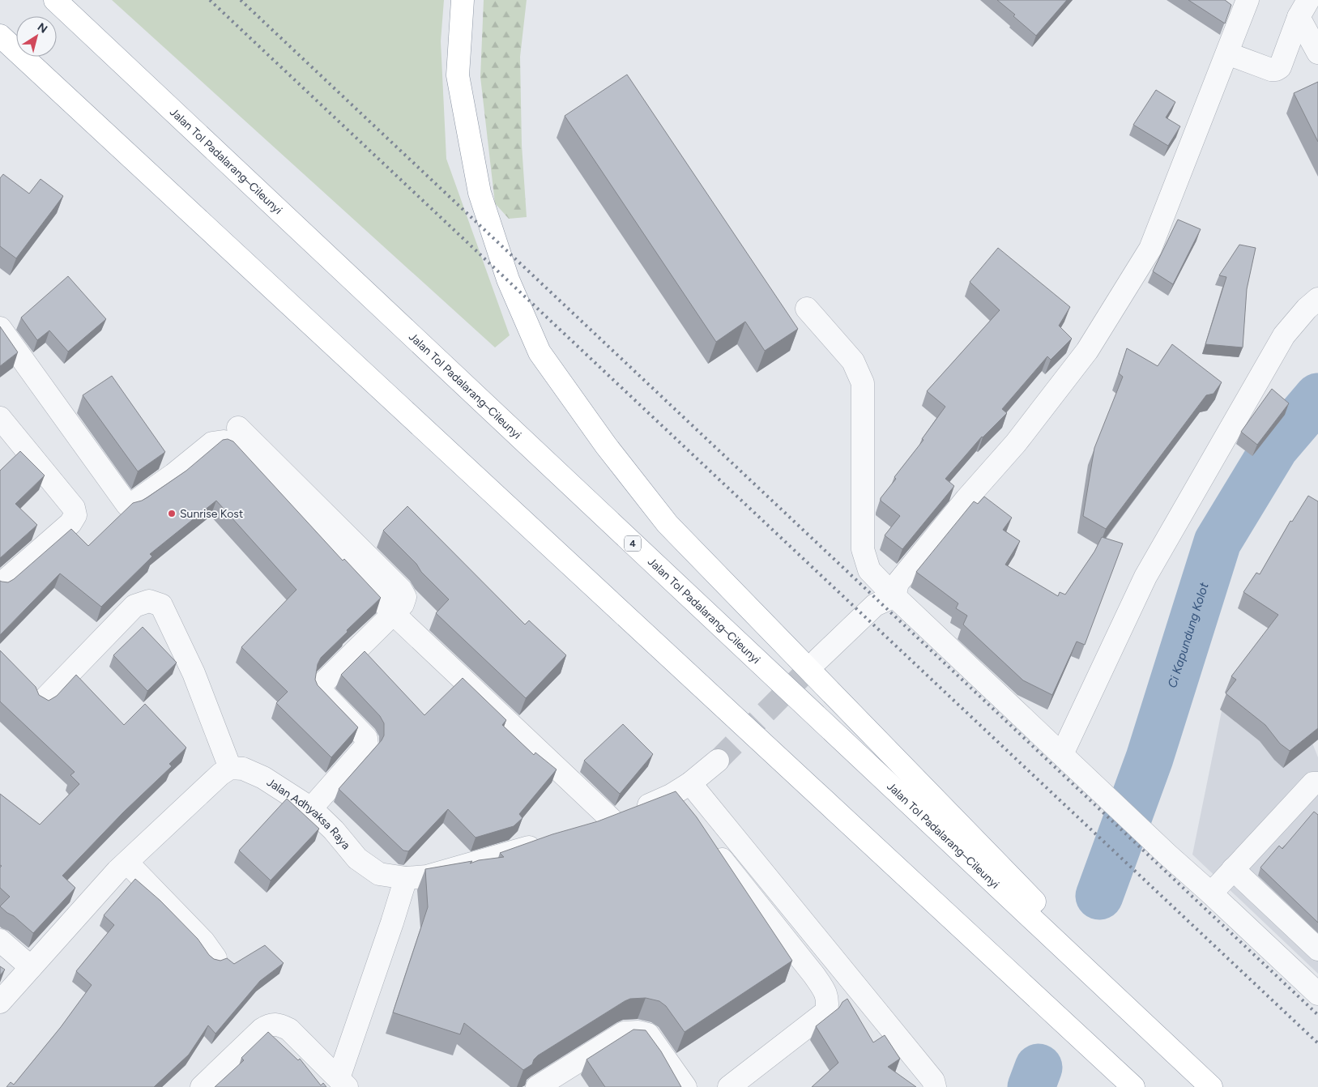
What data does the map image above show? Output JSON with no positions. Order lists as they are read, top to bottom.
{
  "streets": {
    "highway": ["Jalan Tol Padalarang–Cileunyi", "4"],
    "street": ["Jalan Adhyaksa Raya"]
  },
  "water": ["Ci Kapundung Kolot"],
  "places": ["Sunrise Kost"],
  "north": "top right"
}
